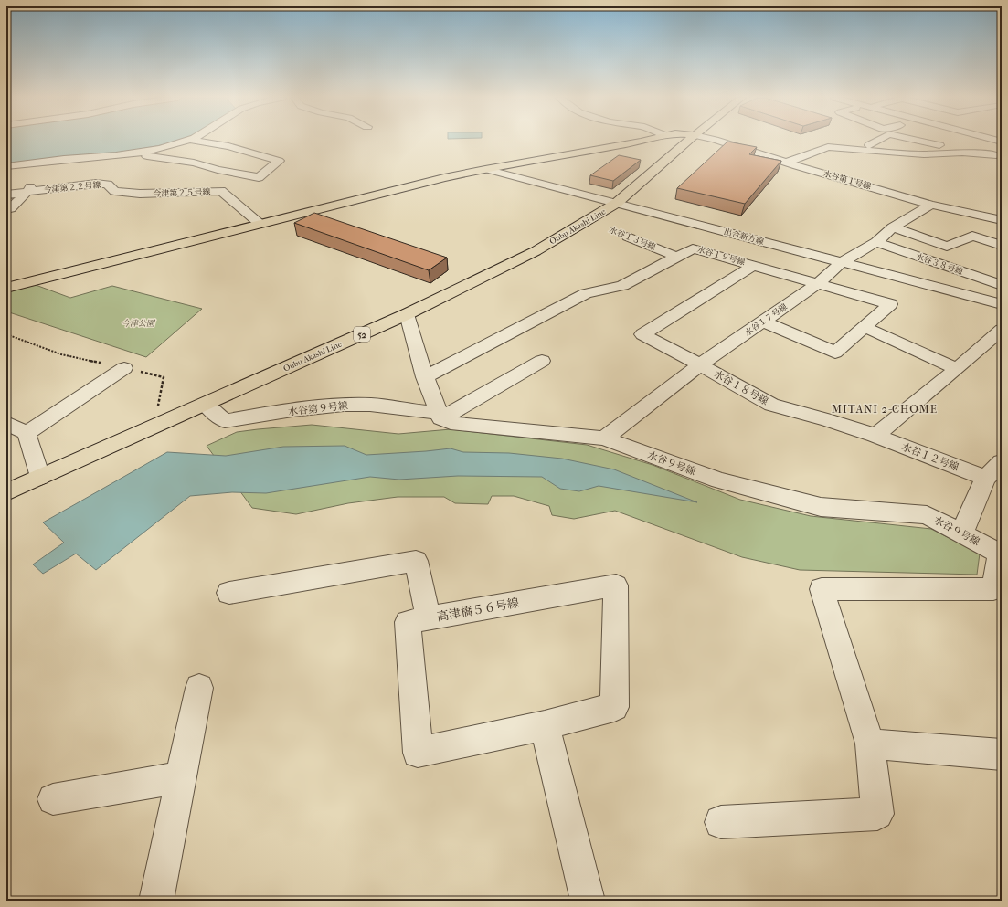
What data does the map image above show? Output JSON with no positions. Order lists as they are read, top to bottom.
{
  "streets": {
    "main road": ["Oubu Akashi Line", "52"],
    "street": [
      "水谷第１号線",
      "今津第２２号線",
      "今津第２５号線",
      "出合新方線",
      "水谷１３号線",
      "水谷１９号線",
      "水谷３８号線",
      "水谷１７号線",
      "水谷１８号線",
      "水谷第９号線",
      "水谷１２号線",
      "水谷９号線",
      "高津橋５６号線"
    ]
  },
  "crossings": [
    ["水谷第１号線", "水谷１７号線"],
    ["今津第２２号線", "今津第２５号線"],
    ["Oubu Akashi Line", "出合新方線"],
    ["Oubu Akashi Line", "水谷第９号線"],
    ["出合新方線", "水谷１７号線"],
    ["水谷１３号線", "水谷１９号線"],
    ["水谷１９号線", "水谷１７号線"],
    ["水谷１９号線", "水谷１８号線"],
    ["水谷３８号線", "水谷１７号線"],
    ["水谷１７号線", "水谷１８号線"],
    ["水谷１７号線", "水谷９号線"],
    ["水谷１８号線", "水谷１２号線"],
    ["水谷第９号線", "水谷９号線"]
  ],
  "districts": ["MITANI 2-CHOME"],
  "parks": ["今津公園"]
}
